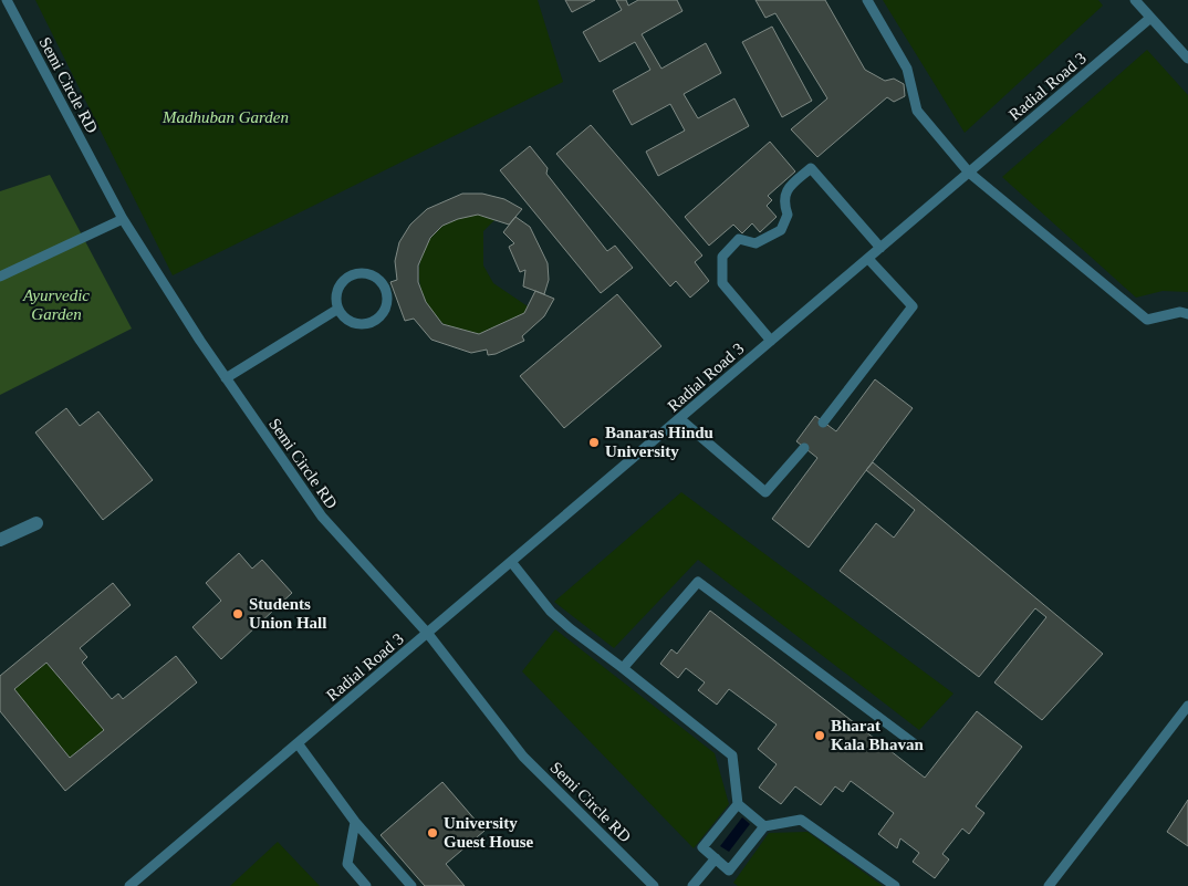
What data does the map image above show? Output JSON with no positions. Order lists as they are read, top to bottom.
{
  "streets": {
    "lane": ["Semi Circle RD", "Radial Road 3"]
  },
  "crossings": [
    ["Semi Circle RD", "Radial Road 3"]
  ],
  "parks": ["Madhuban Garden", "Ayurvedic Garden"],
  "places": [
    "Banaras Hindu University",
    "Students Union Hall",
    "Bharat Kala Bhavan",
    "University Guest House"
  ]
}
